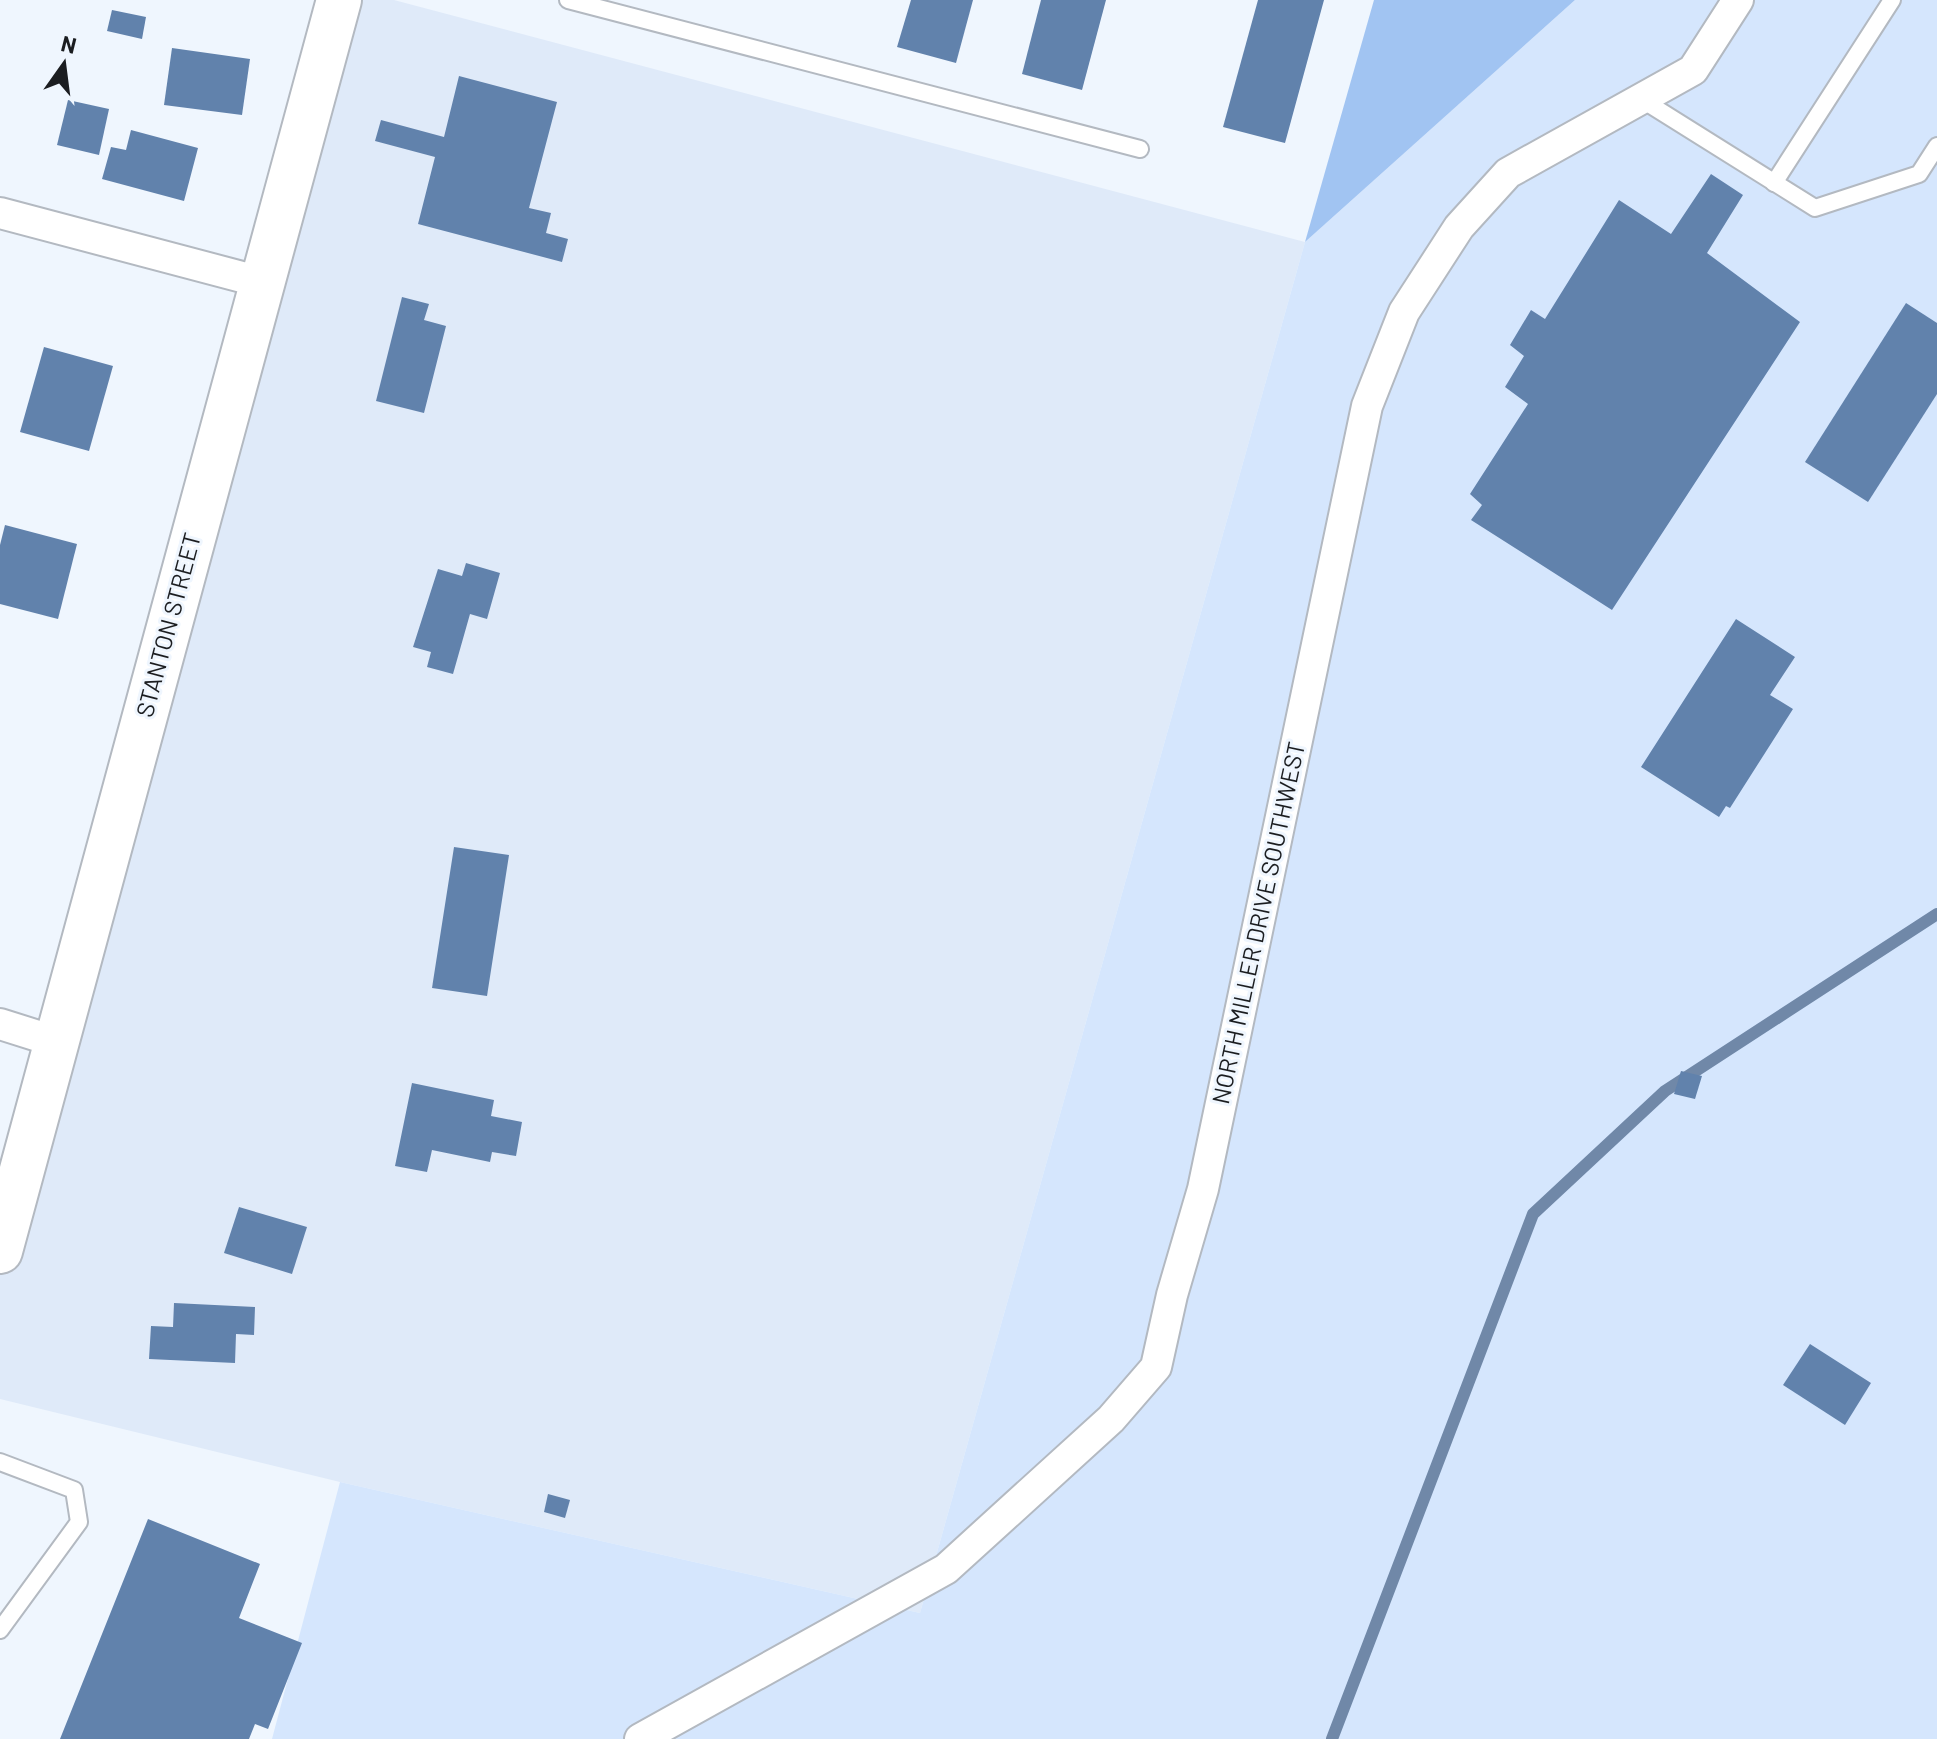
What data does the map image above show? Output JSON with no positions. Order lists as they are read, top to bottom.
{
  "streets": {
    "street": ["STANTON STREET", "NORTH MILLER DRIVE SOUTHWEST"]
  },
  "north": "top"
}
